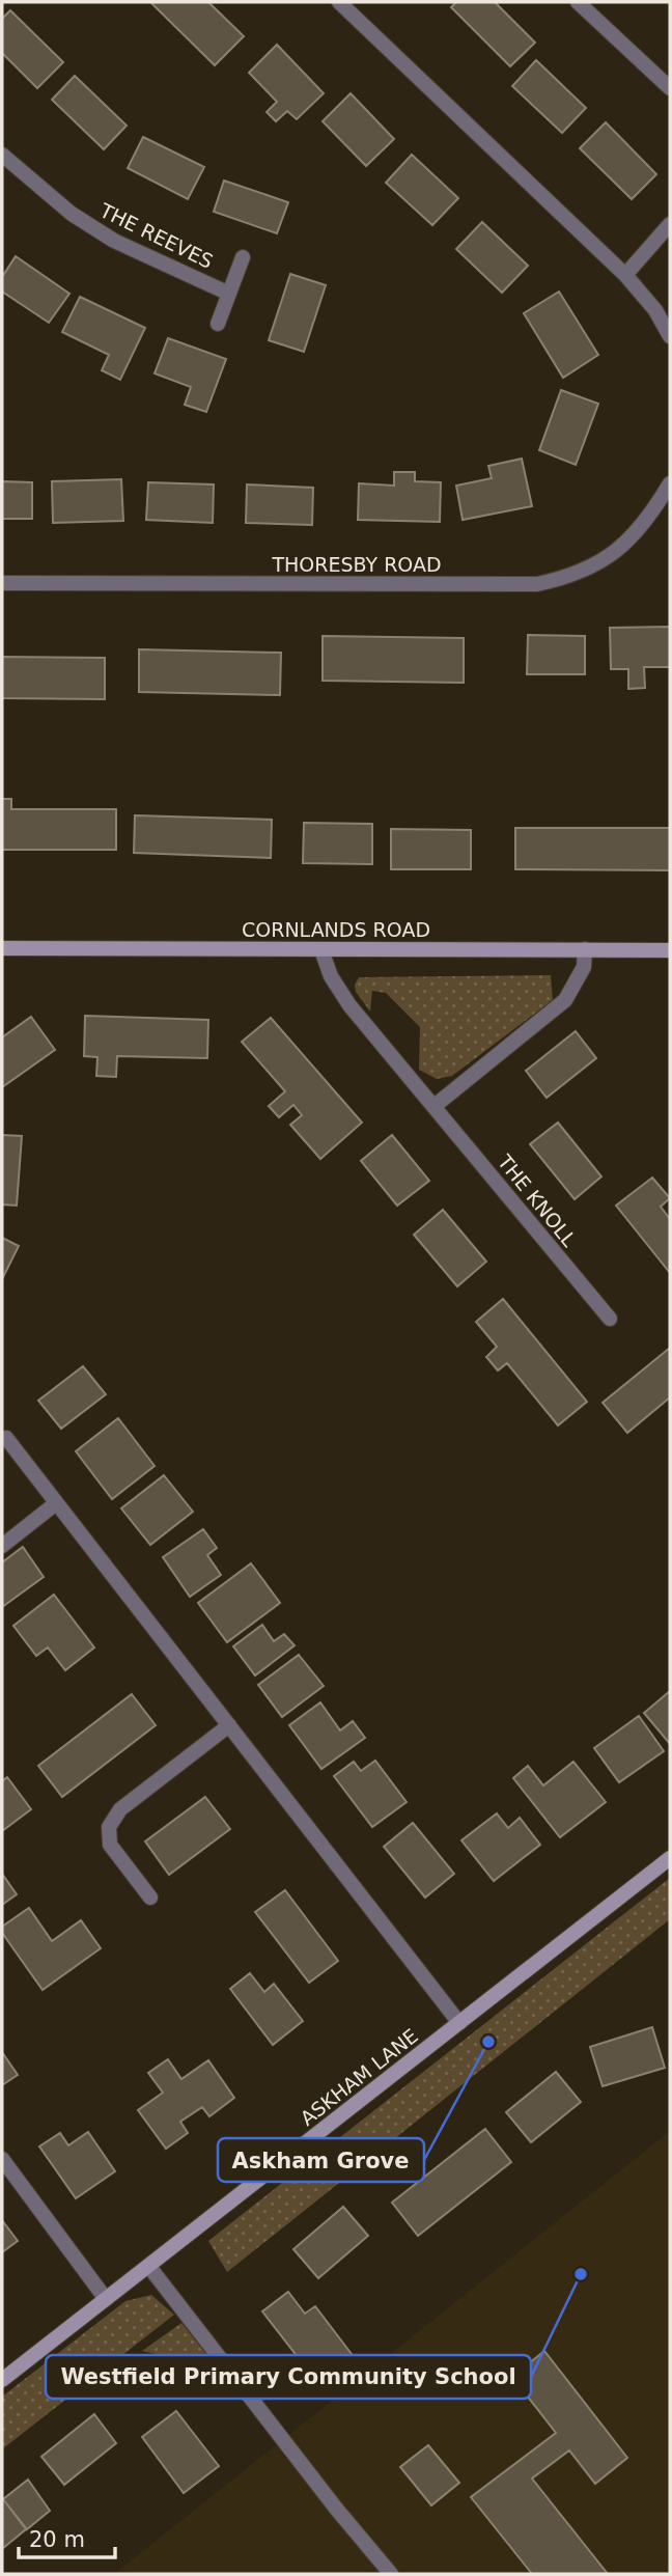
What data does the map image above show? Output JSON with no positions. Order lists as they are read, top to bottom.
{
  "streets": {
    "street": [
      "THE REEVES",
      "THORESBY ROAD",
      "CORNLANDS ROAD",
      "THE KNOLL",
      "ASKHAM LANE"
    ]
  },
  "crossings": [
    ["CORNLANDS ROAD", "THE KNOLL"]
  ],
  "places": ["Askham Grove", "Westfield Primary Community School"],
  "scale_bar": "20 m"
}
